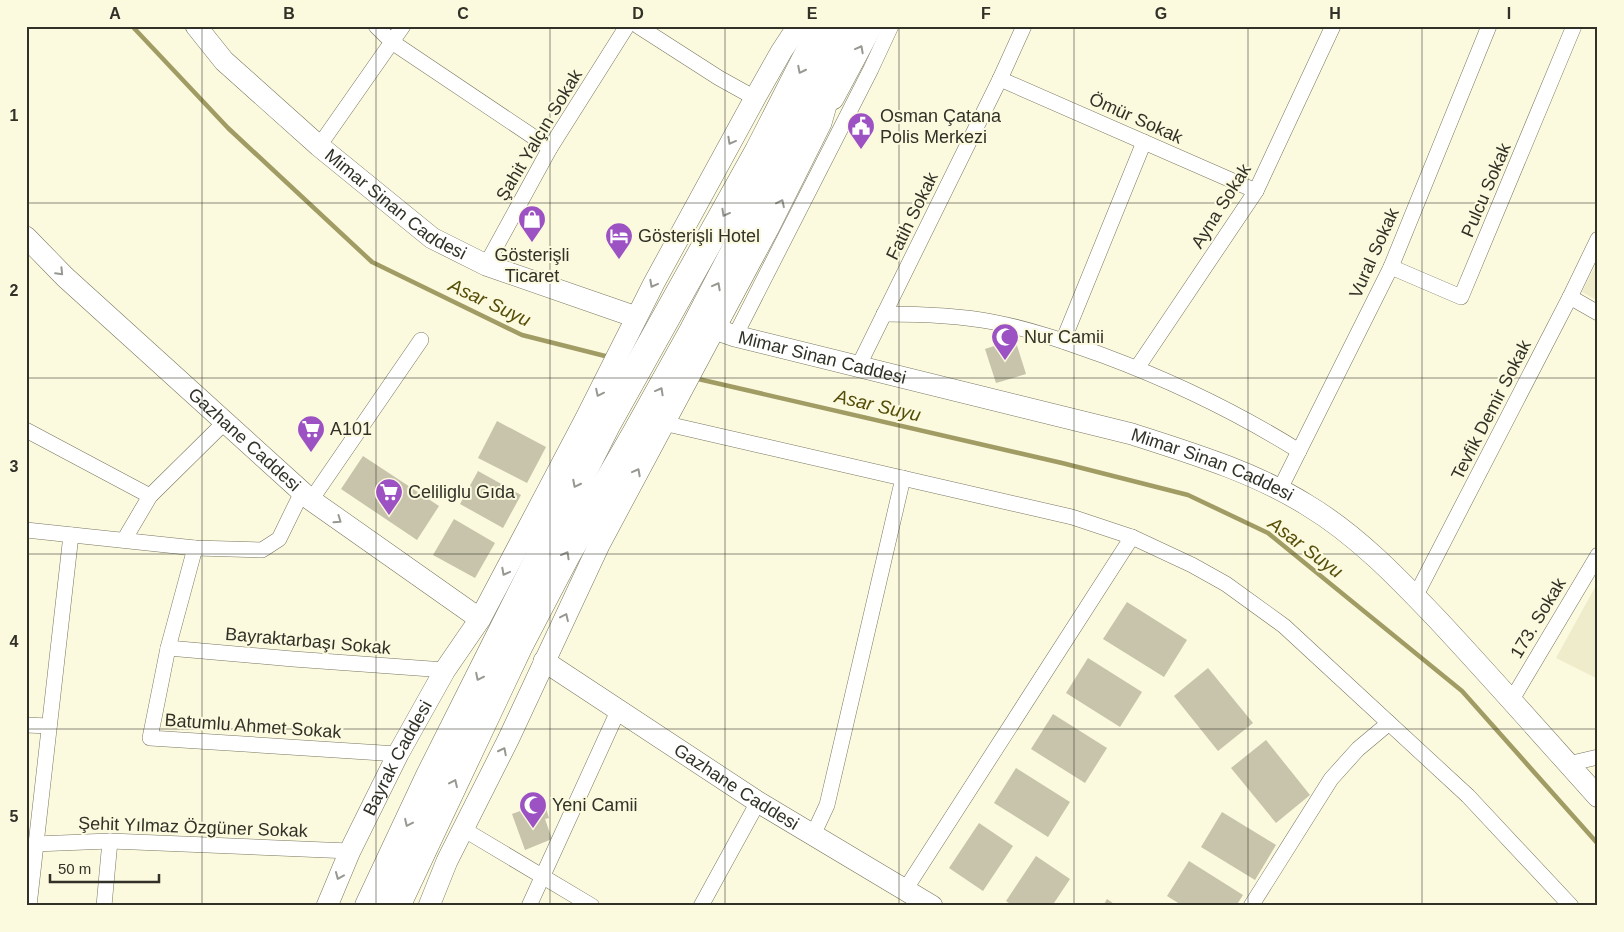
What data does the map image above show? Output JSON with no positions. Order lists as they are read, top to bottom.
{
  "streets": {
    "main road": ["Mimar Sinan Caddesi", "Gazhane Caddesi", "Bayrak Caddesi"],
    "street": [
      "Ömür Sokak",
      "Şahit Yalçın Sokak",
      "Pulcu Sokak",
      "Ayna Sokak",
      "Fatih Sokak",
      "Vural Sokak",
      "Tevfik Demir Sokak",
      "173. Sokak",
      "Bayraktarbaşı Sokak",
      "Batumlu Ahmet Sokak",
      "Şehit Yılmaz Özgüner Sokak"
    ]
  },
  "crossings": [
    ["Ömür Sokak", "Ayna Sokak"],
    ["Ömür Sokak", "Fatih Sokak"],
    ["Şahit Yalçın Sokak", "Mimar Sinan Caddesi"],
    ["Pulcu Sokak", "Vural Sokak"],
    ["Mimar Sinan Caddesi", "Fatih Sokak"],
    ["Mimar Sinan Caddesi", "Vural Sokak"],
    ["Mimar Sinan Caddesi", "Tevfik Demir Sokak"],
    ["Mimar Sinan Caddesi", "173. Sokak"],
    ["Mimar Sinan Caddesi", "Bayrak Caddesi"],
    ["Gazhane Caddesi", "Bayrak Caddesi"],
    ["Bayraktarbaşı Sokak", "Batumlu Ahmet Sokak"],
    ["Bayraktarbaşı Sokak", "Bayrak Caddesi"],
    ["Batumlu Ahmet Sokak", "Bayrak Caddesi"],
    ["Bayrak Caddesi", "Şehit Yılmaz Özgüner Sokak"]
  ],
  "one_way": ["Gazhane Caddesi"],
  "water": ["Asar Suyu"],
  "places": {
    "public building": ["Osman Çatana Polis Merkezi"],
    "shop": ["Gösterişli Ticaret"],
    "hotel": ["Gösterişli Hotel"],
    "mosque": ["Nur Camii", "Yeni Camii"],
    "supermarket": ["A101", "Celiliglu Gıda"]
  },
  "scale_bar": "50 m",
  "grid": {
    "columns": [
      "A",
      "B",
      "C",
      "D",
      "E",
      "F",
      "G",
      "H",
      "I"
    ],
    "rows": [
      "1",
      "2",
      "3",
      "4",
      "5"
    ]
  }
}
